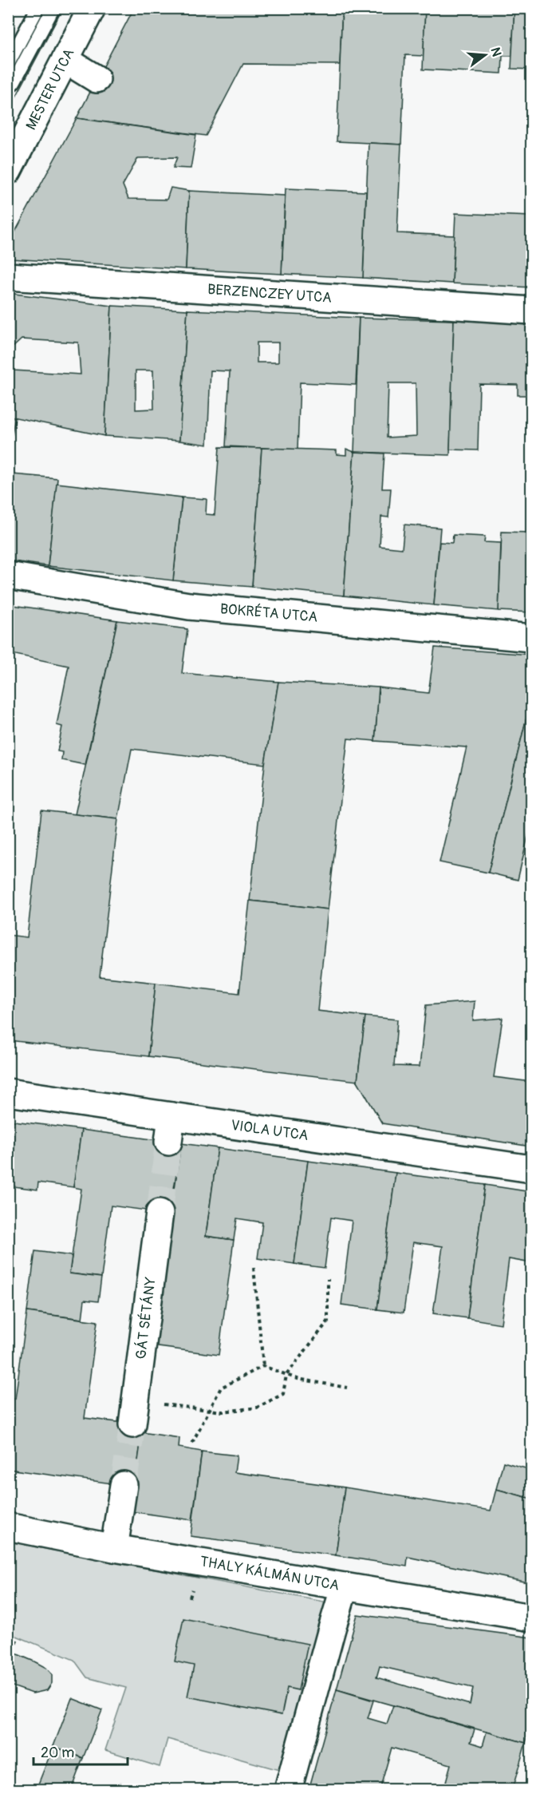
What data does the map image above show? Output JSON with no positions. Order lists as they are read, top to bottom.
{
  "streets": {
    "street": [
      "MESTER UTCA",
      "BERZENCZEY UTCA",
      "BOKRÉTA UTCA",
      "VIOLA UTCA",
      "GÁT SÉTÁNY",
      "THALY KÁLMÁN UTCA"
    ]
  },
  "scale_bar": "20 m",
  "north": "right"
}
